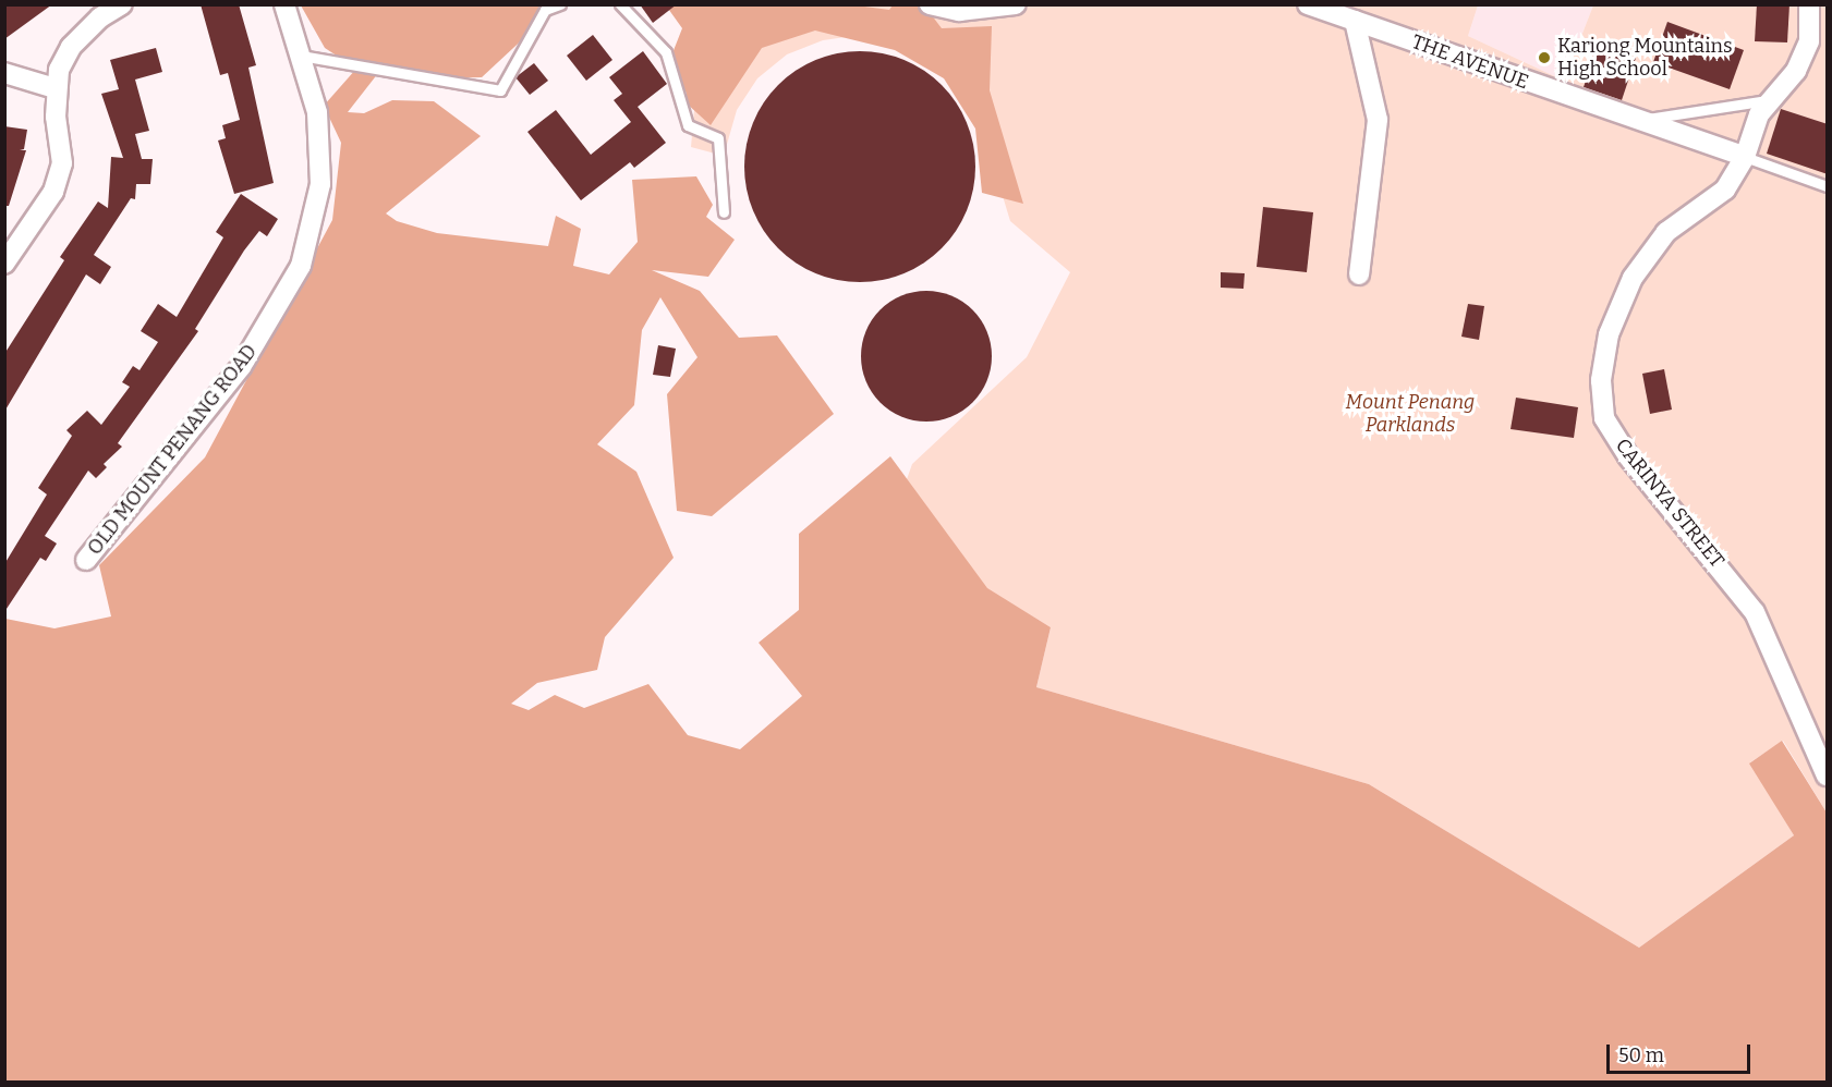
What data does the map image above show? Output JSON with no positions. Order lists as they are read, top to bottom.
{
  "streets": {
    "street": ["THE AVENUE", "OLD MOUNT PENANG ROAD", "CARINYA STREET"]
  },
  "crossings": [
    ["THE AVENUE", "CARINYA STREET"]
  ],
  "parks": ["Mount Penang Parklands"],
  "places": ["Kariong Mountains High School"],
  "scale_bar": "50 m"
}
